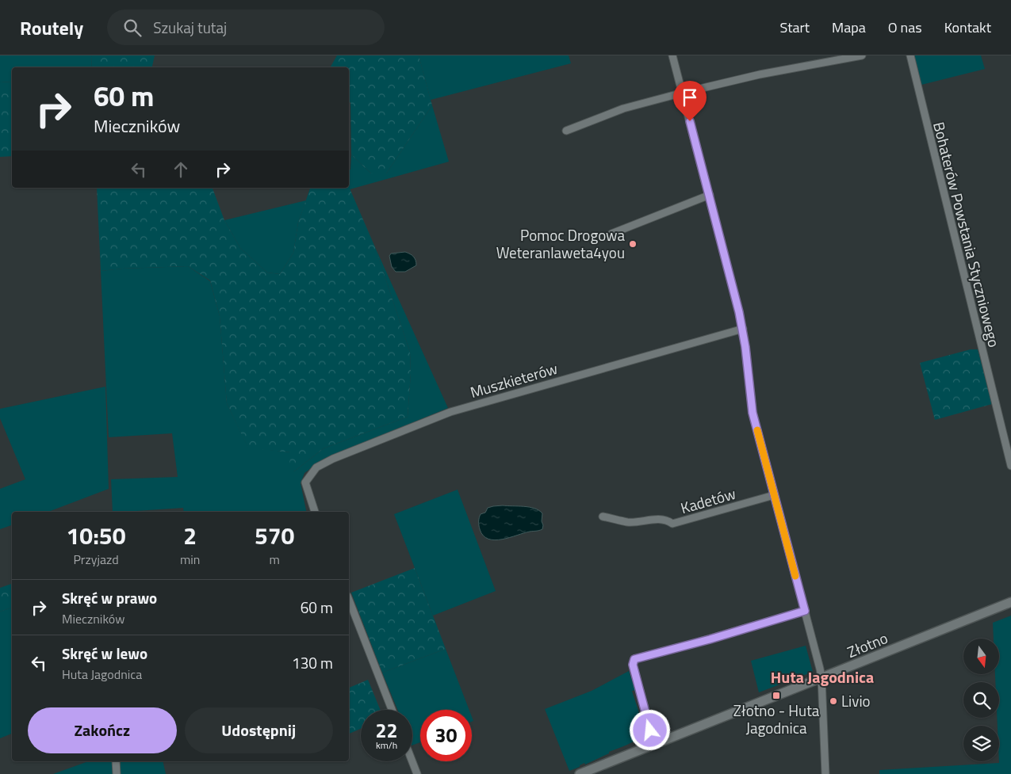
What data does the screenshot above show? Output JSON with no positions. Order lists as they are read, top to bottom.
{
  "streets": {
    "street": [
      "Bohaterów Powstania Styczniowego",
      "Muszkieterów",
      "Kadetów",
      "Złotno"
    ]
  },
  "districts": ["Huta Jagodnica"],
  "places": {
    "other": ["Pomoc Drogowa Weteranlaweta4you", "Livio"],
    "transit": ["Złotno - Huta Jagodnica"]
  },
  "north": "bottom",
  "page": {
    "header": "Routely",
    "search": "Szukaj tutaj",
    "nav": [
      "Start",
      "Mapa",
      "O nas",
      "Kontakt"
    ],
    "turn": ["60 m", "Mieczników"],
    "eta": [
      "10:50",
      "Przyjazd",
      "2",
      "min",
      "570",
      "m"
    ],
    "list": [
      {
        "name": "Skręć w prawo",
        "note": "Mieczników",
        "value": "60 m"
      },
      {
        "name": "Skręć w lewo",
        "note": "Huta Jagodnica",
        "value": "130 m"
      }
    ],
    "buttons": ["Zakończ", "Udostępnij"],
    "speed": "22 km/h",
    "limit": "30"
  }
}
